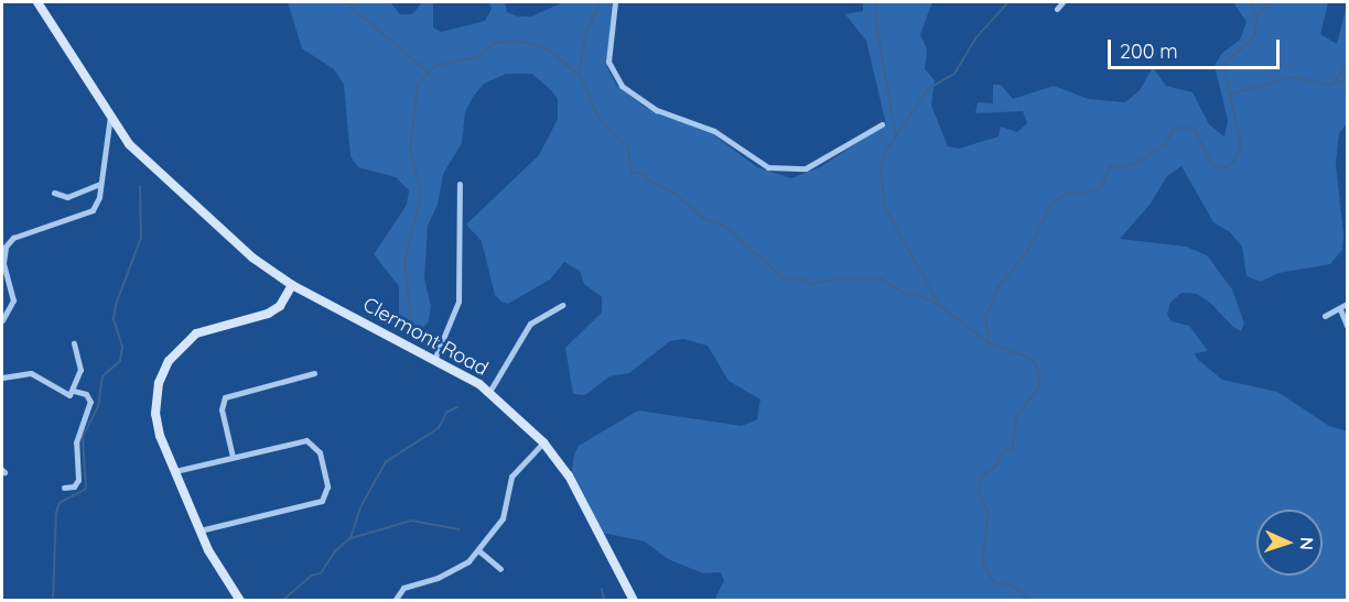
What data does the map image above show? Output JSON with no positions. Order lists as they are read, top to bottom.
{
  "streets": {
    "street": ["Clermont Road"]
  },
  "scale_bar": "200 m",
  "north": "right"
}
